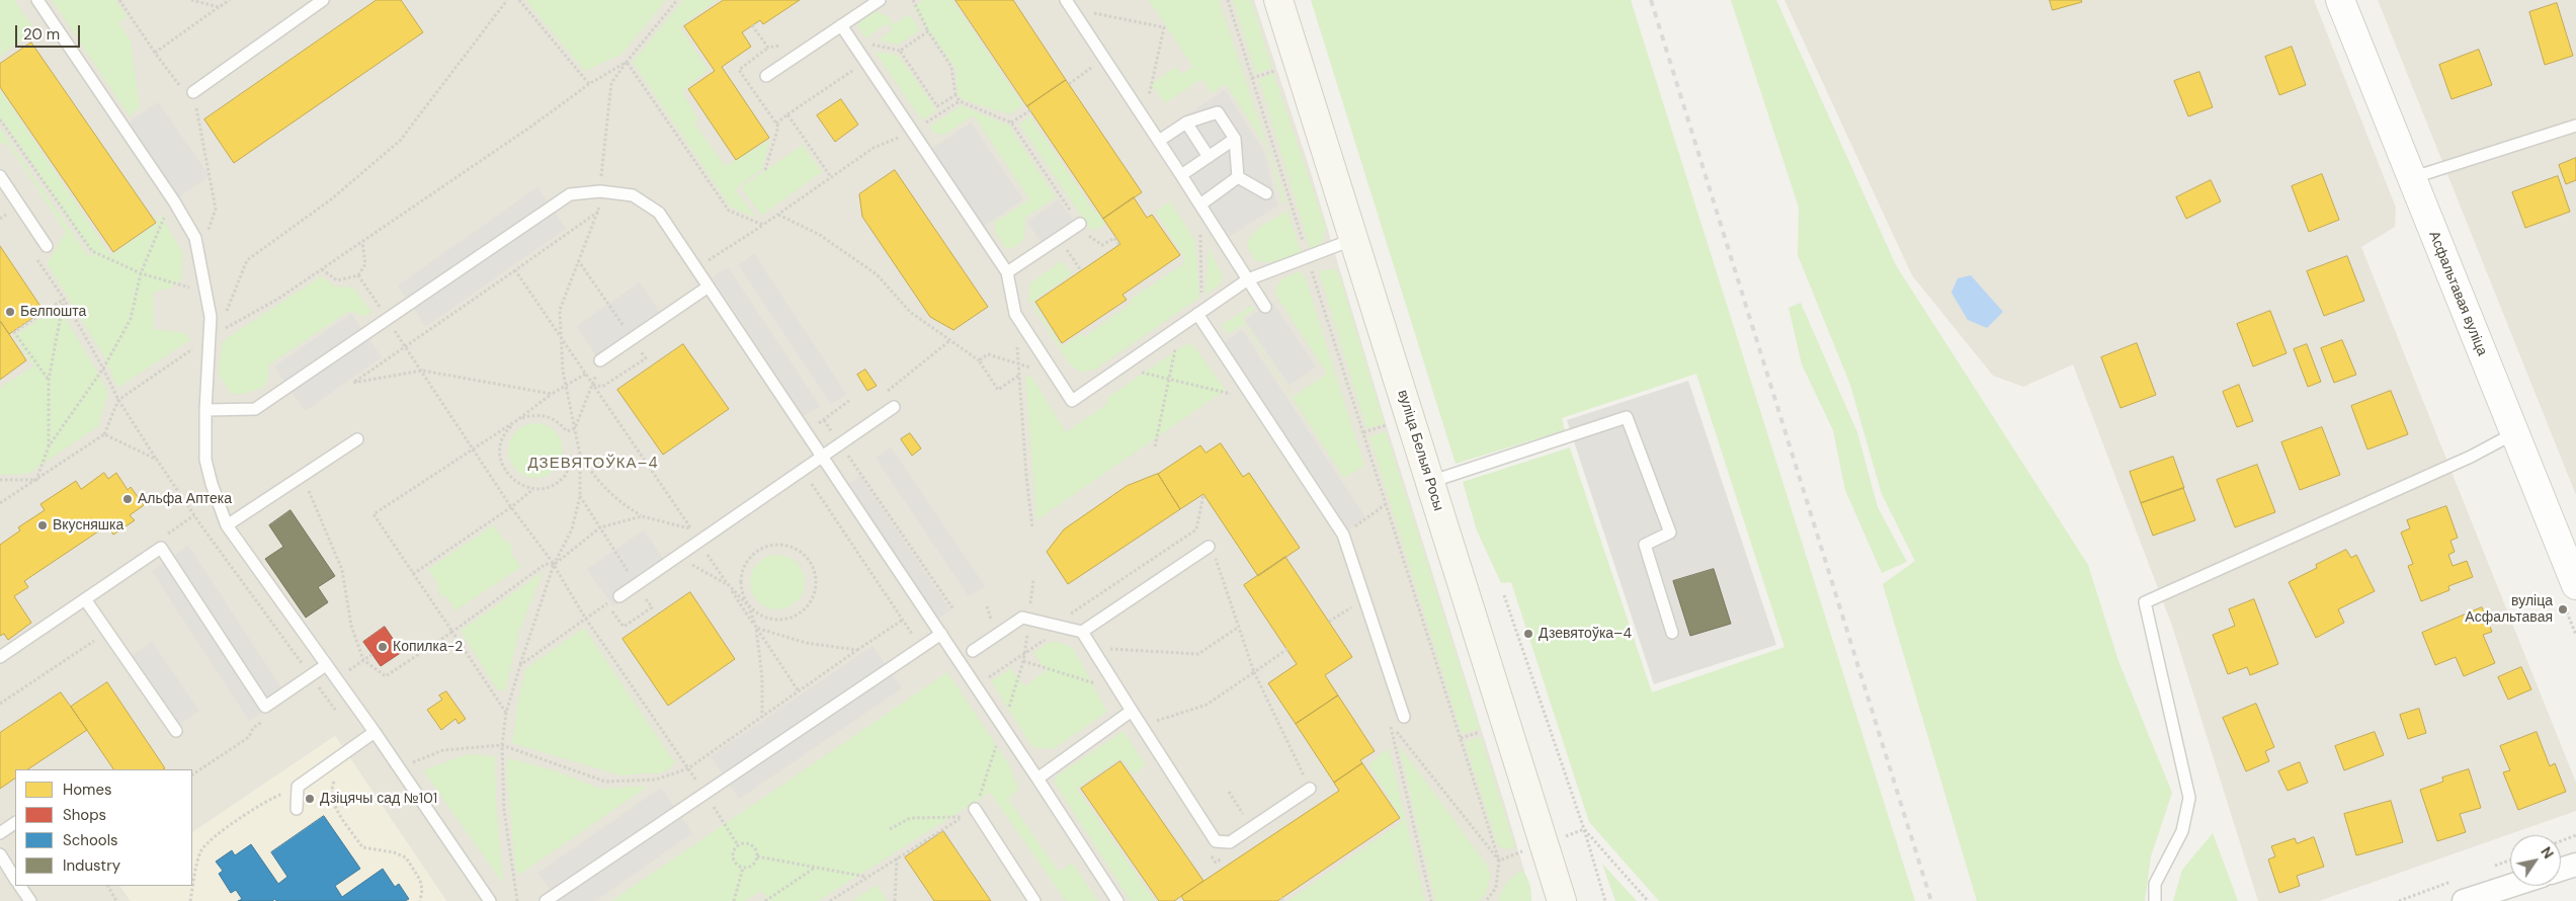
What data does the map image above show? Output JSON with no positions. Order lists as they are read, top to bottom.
{
  "streets": {
    "main road": ["вуліца Белыя Росы"],
    "street": ["Асфальтавая вуліца"]
  },
  "districts": ["ДЗЕВЯТОЎКА–4"],
  "places": [
    "Белпошта",
    "Альфа Аптека",
    "Вкусняшка",
    "вуліца Асфальтавая",
    "Дзевятоўка–4",
    "Копилка-2",
    "Дзіцячы сад №101"
  ],
  "legend": [
    "Homes",
    "Shops",
    "Schools",
    "Industry"
  ],
  "scale_bar": "20 m",
  "north": "top right"
}
